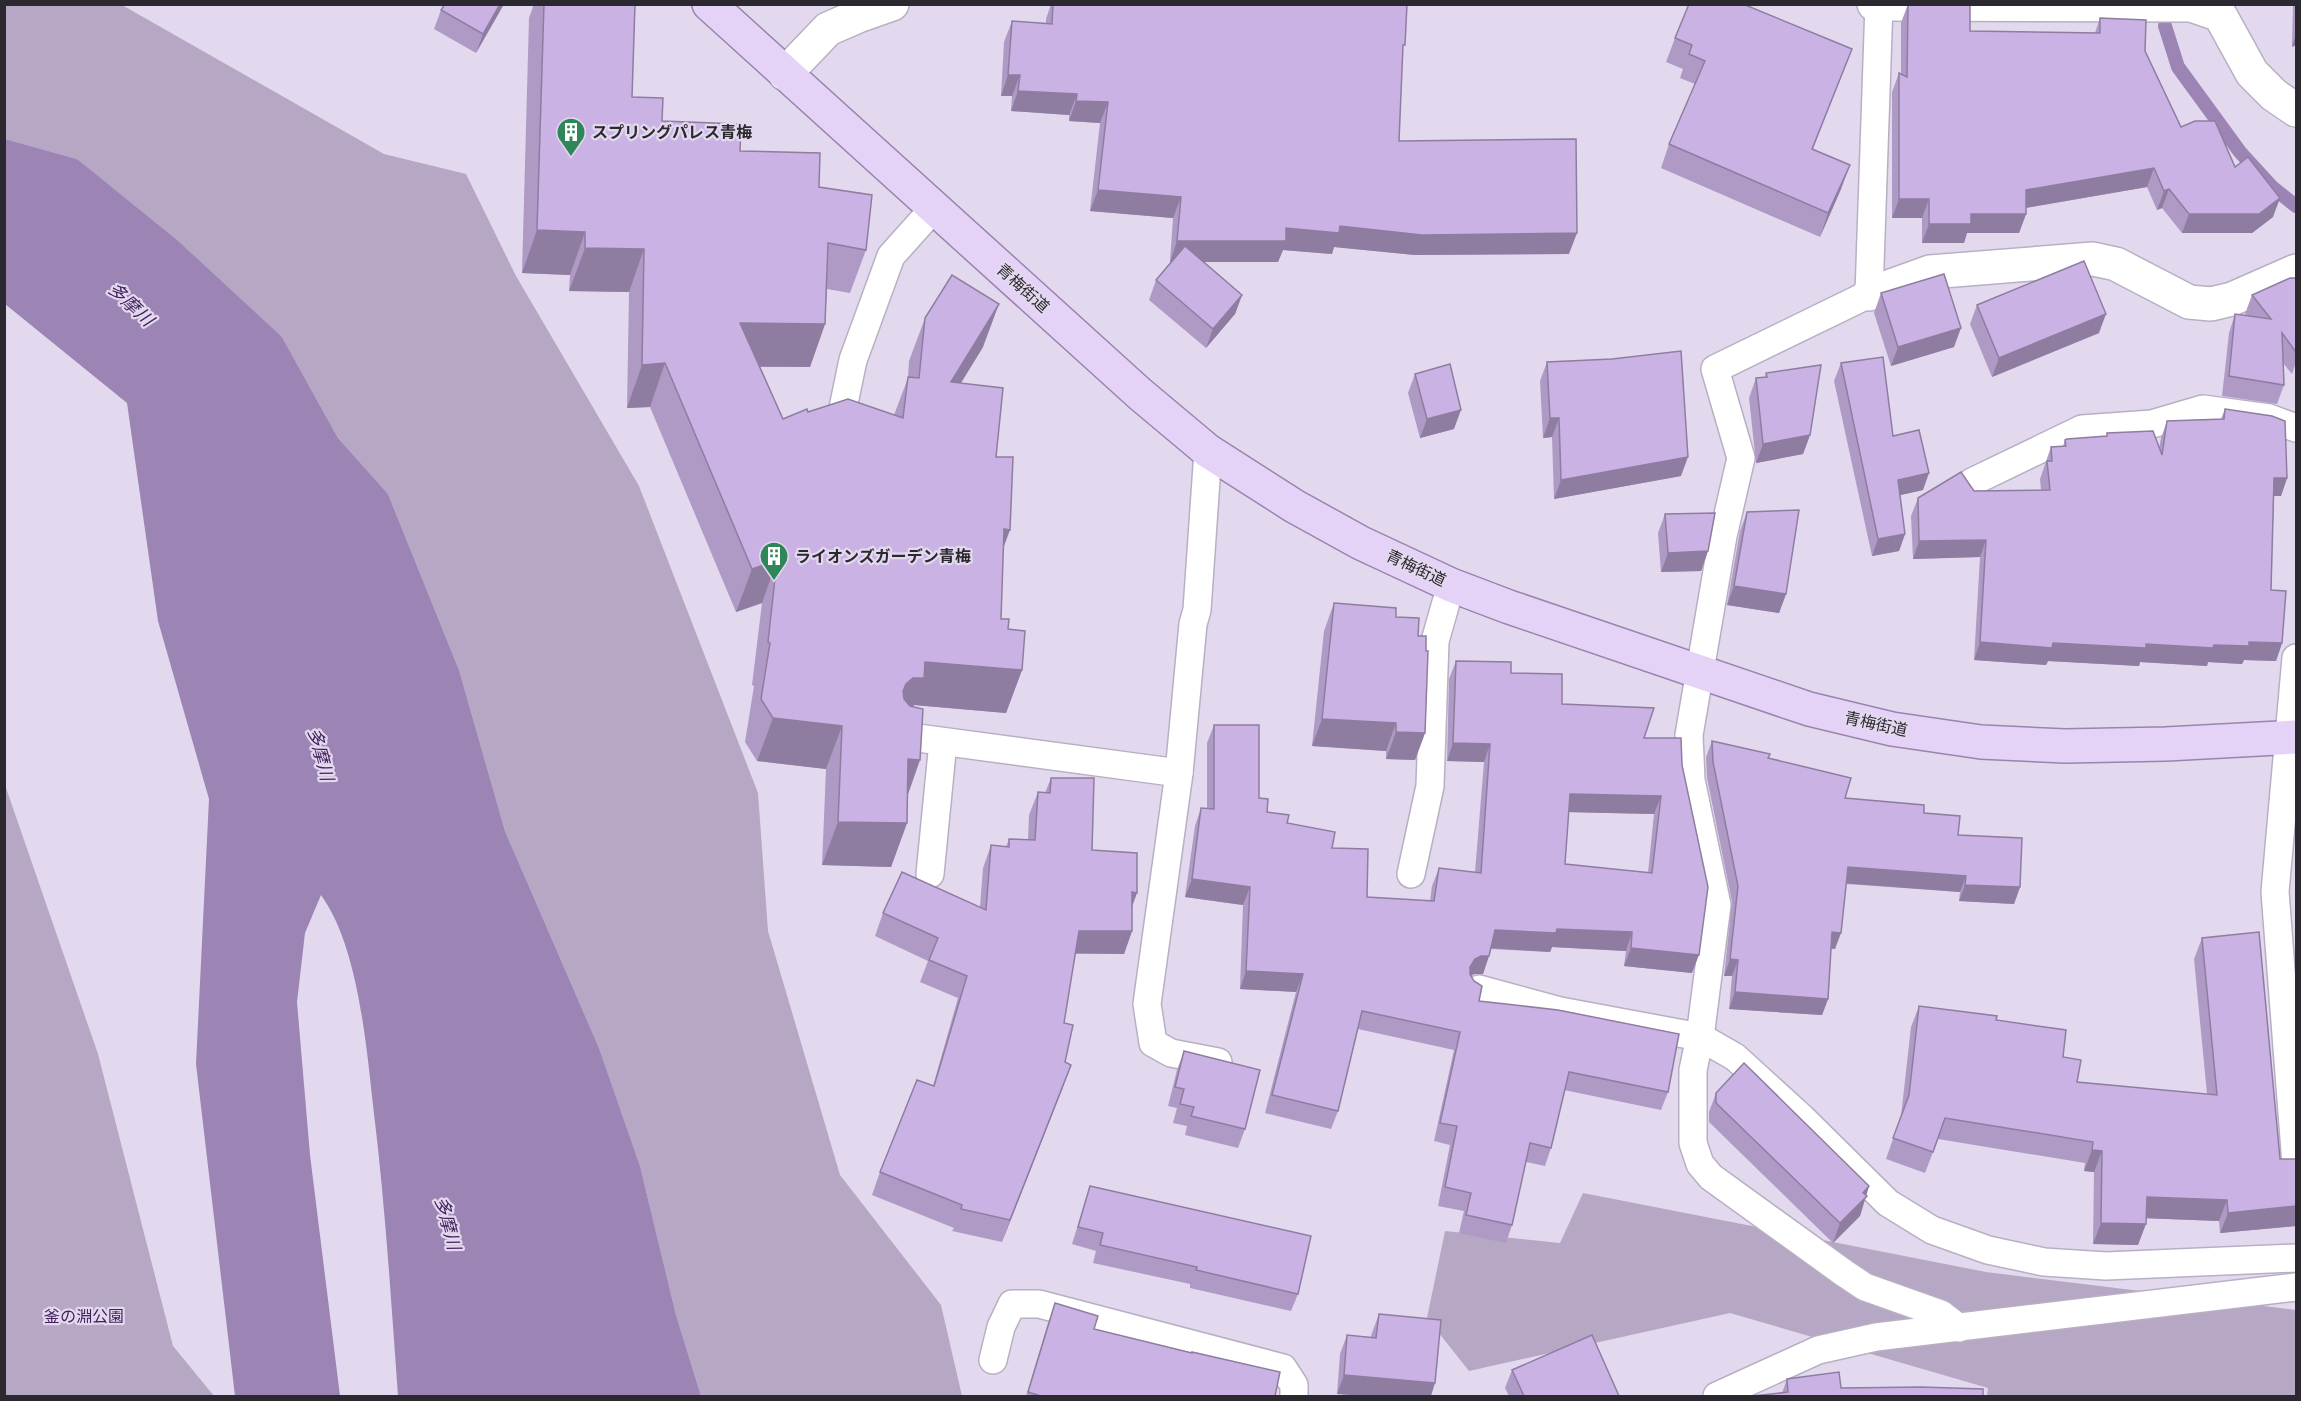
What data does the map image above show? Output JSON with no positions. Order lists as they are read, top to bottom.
{
  "streets": {
    "main road": ["青梅街道"]
  },
  "water": ["多摩川"],
  "parks": ["釜の淵公園"],
  "places": {
    "building": ["スプリングパレス青梅", "ライオンズガーデン青梅"]
  }
}
